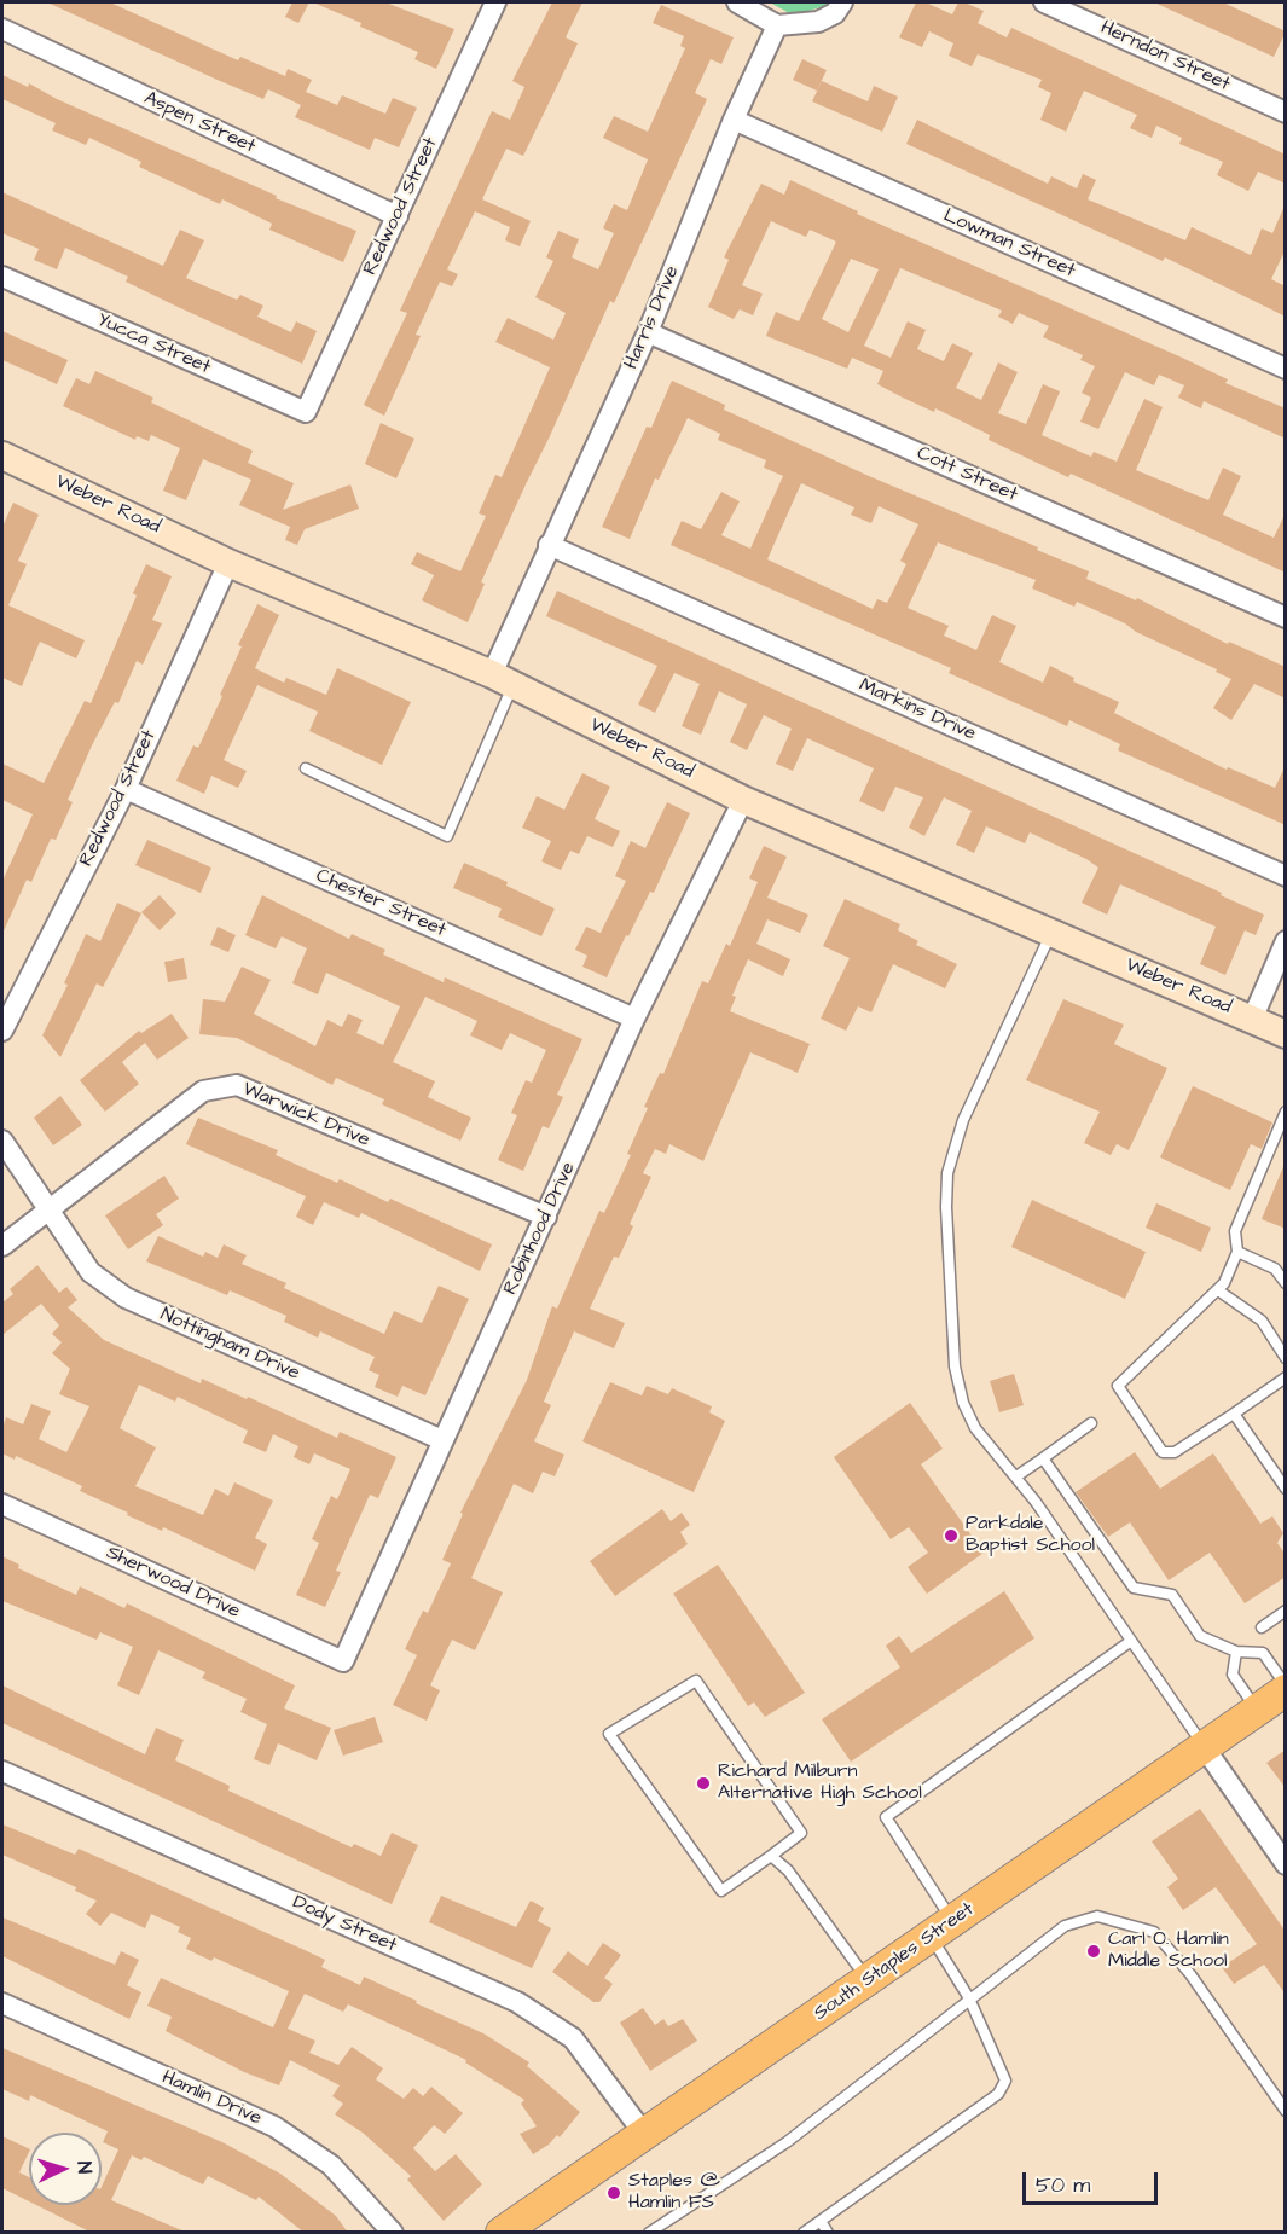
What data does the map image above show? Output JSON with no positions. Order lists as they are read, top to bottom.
{
  "streets": {
    "main road": ["Weber Road", "South Staples Street"],
    "street": [
      "Herndon Street",
      "Aspen Street",
      "Redwood Street",
      "Lowman Street",
      "Harris Drive",
      "Yucca Street",
      "Cott Street",
      "Markins Drive",
      "Chester Street",
      "Warwick Drive",
      "Robinhood Drive",
      "Nottingham Drive",
      "Sherwood Drive",
      "Dody Street",
      "Hamlin Drive"
    ]
  },
  "crossings": [
    ["Aspen Street", "Redwood Street"],
    ["Redwood Street", "Yucca Street"],
    ["Redwood Street", "Weber Road"],
    ["Redwood Street", "Chester Street"],
    ["Lowman Street", "Harris Drive"],
    ["Harris Drive", "Cott Street"],
    ["Harris Drive", "Weber Road"],
    ["Harris Drive", "Markins Drive"],
    ["Weber Road", "Robinhood Drive"],
    ["Chester Street", "Robinhood Drive"],
    ["Warwick Drive", "Robinhood Drive"],
    ["Warwick Drive", "Nottingham Drive"],
    ["Robinhood Drive", "Nottingham Drive"],
    ["Robinhood Drive", "Sherwood Drive"],
    ["Dody Street", "South Staples Street"]
  ],
  "places": [
    "Parkdale Baptist School",
    "Richard Milburn Alternative High School",
    "Carl O. Hamlin Middle School",
    "Staples @ Hamlin FS"
  ],
  "scale_bar": "50 m",
  "north": "right"
}
